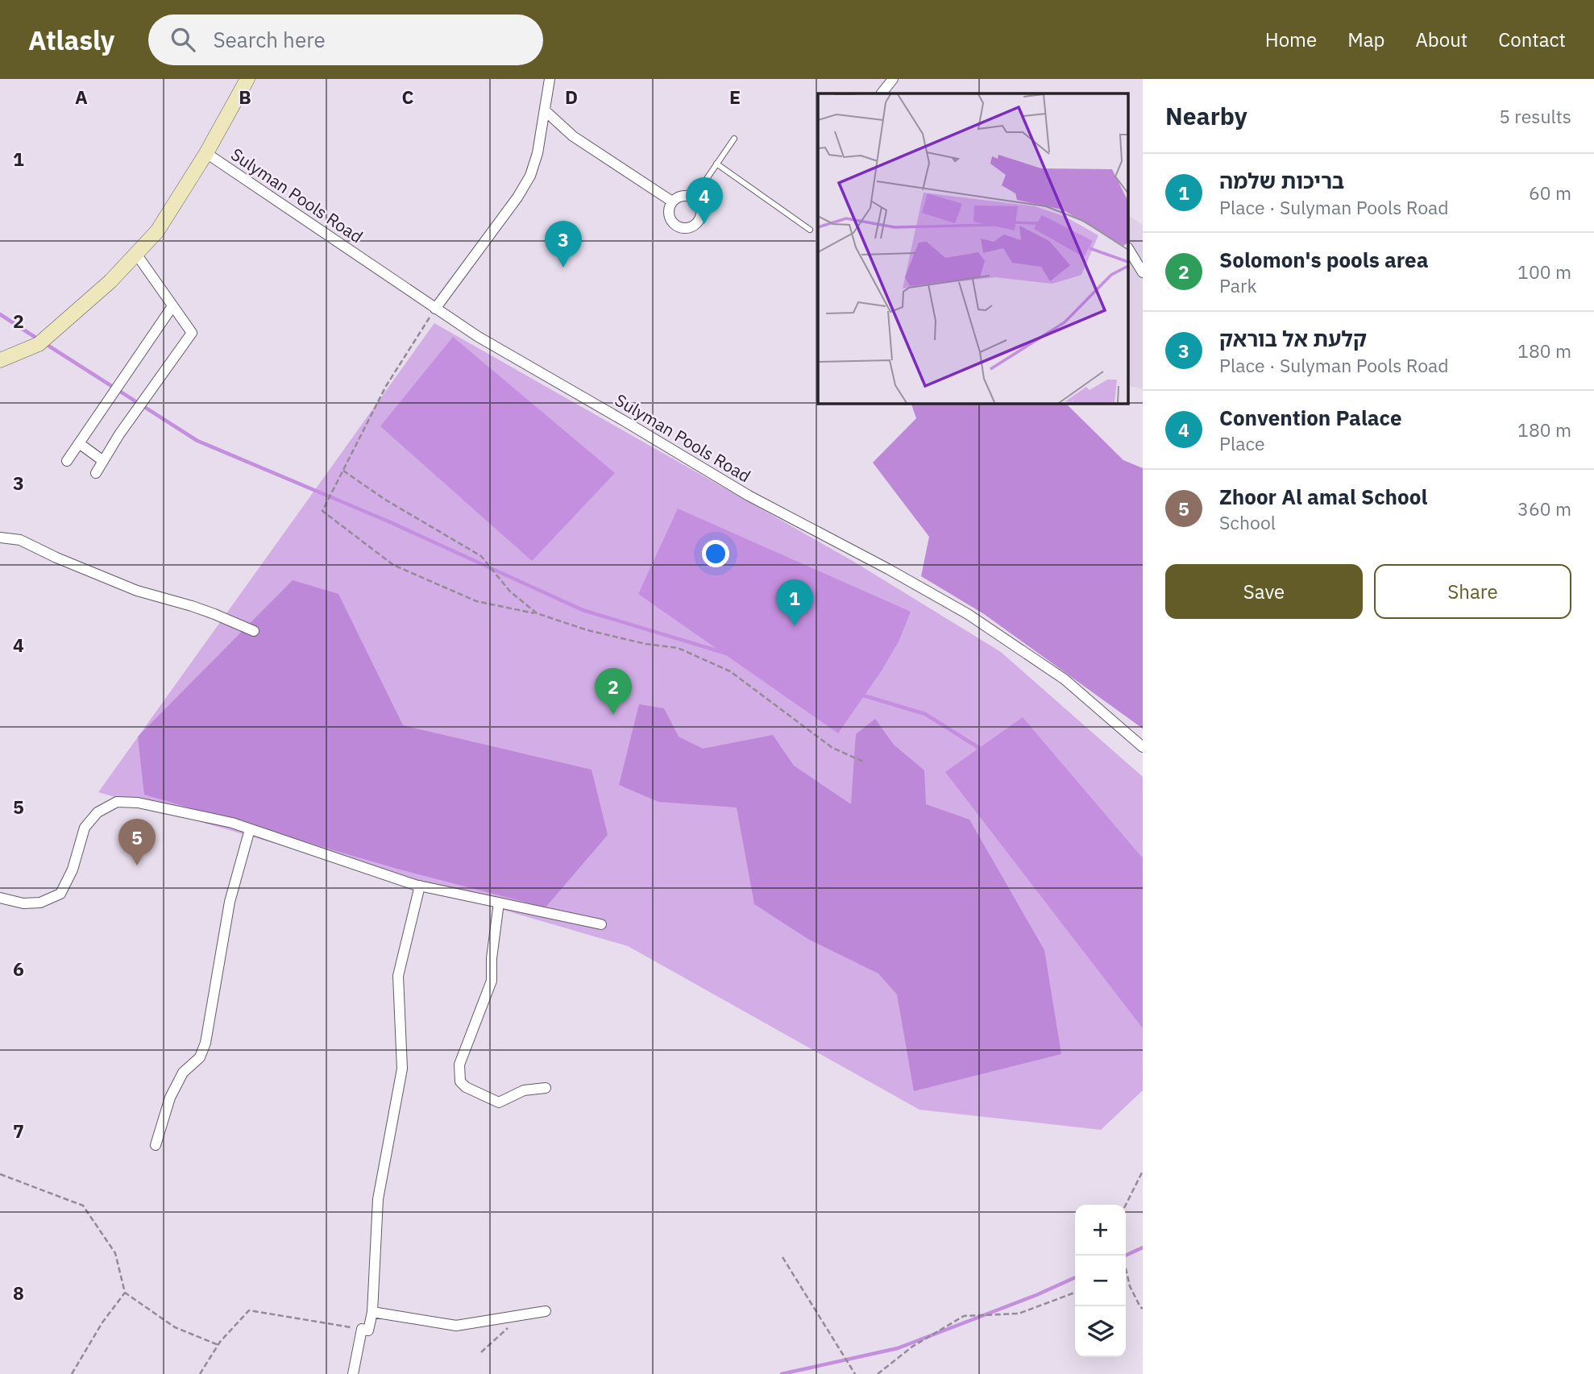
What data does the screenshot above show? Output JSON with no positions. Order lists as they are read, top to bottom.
{
  "streets": {
    "street": ["Sulyman Pools Road"]
  },
  "page": {
    "header": "Atlasly",
    "search": "Search here",
    "nav": [
      "Home",
      "Map",
      "About",
      "Contact"
    ],
    "heading": ["Nearby", "5 results"],
    "list": [
      {
        "mark": "1",
        "name": "בריכות שלמה",
        "note": "Place · Sulyman Pools Road",
        "value": "60 m"
      },
      {
        "mark": "2",
        "name": "Solomon's pools area",
        "note": "Park",
        "value": "100 m"
      },
      {
        "mark": "3",
        "name": "קלעת אל בוראק",
        "note": "Place · Sulyman Pools Road",
        "value": "180 m"
      },
      {
        "mark": "4",
        "name": "Convention Palace",
        "note": "Place",
        "value": "180 m"
      },
      {
        "mark": "5",
        "name": "Zhoor Al amal School",
        "note": "School",
        "value": "360 m"
      }
    ],
    "pins": [
      "4",
      "3",
      "1",
      "2",
      "5"
    ],
    "buttons": ["Save", "Share"],
    "map_buttons": ["+", "−"]
  },
  "grid": {
    "columns": [
      "A",
      "B",
      "C",
      "D",
      "E"
    ],
    "rows": [
      "1",
      "2",
      "3",
      "4",
      "5",
      "6",
      "7",
      "8"
    ]
  }
}
